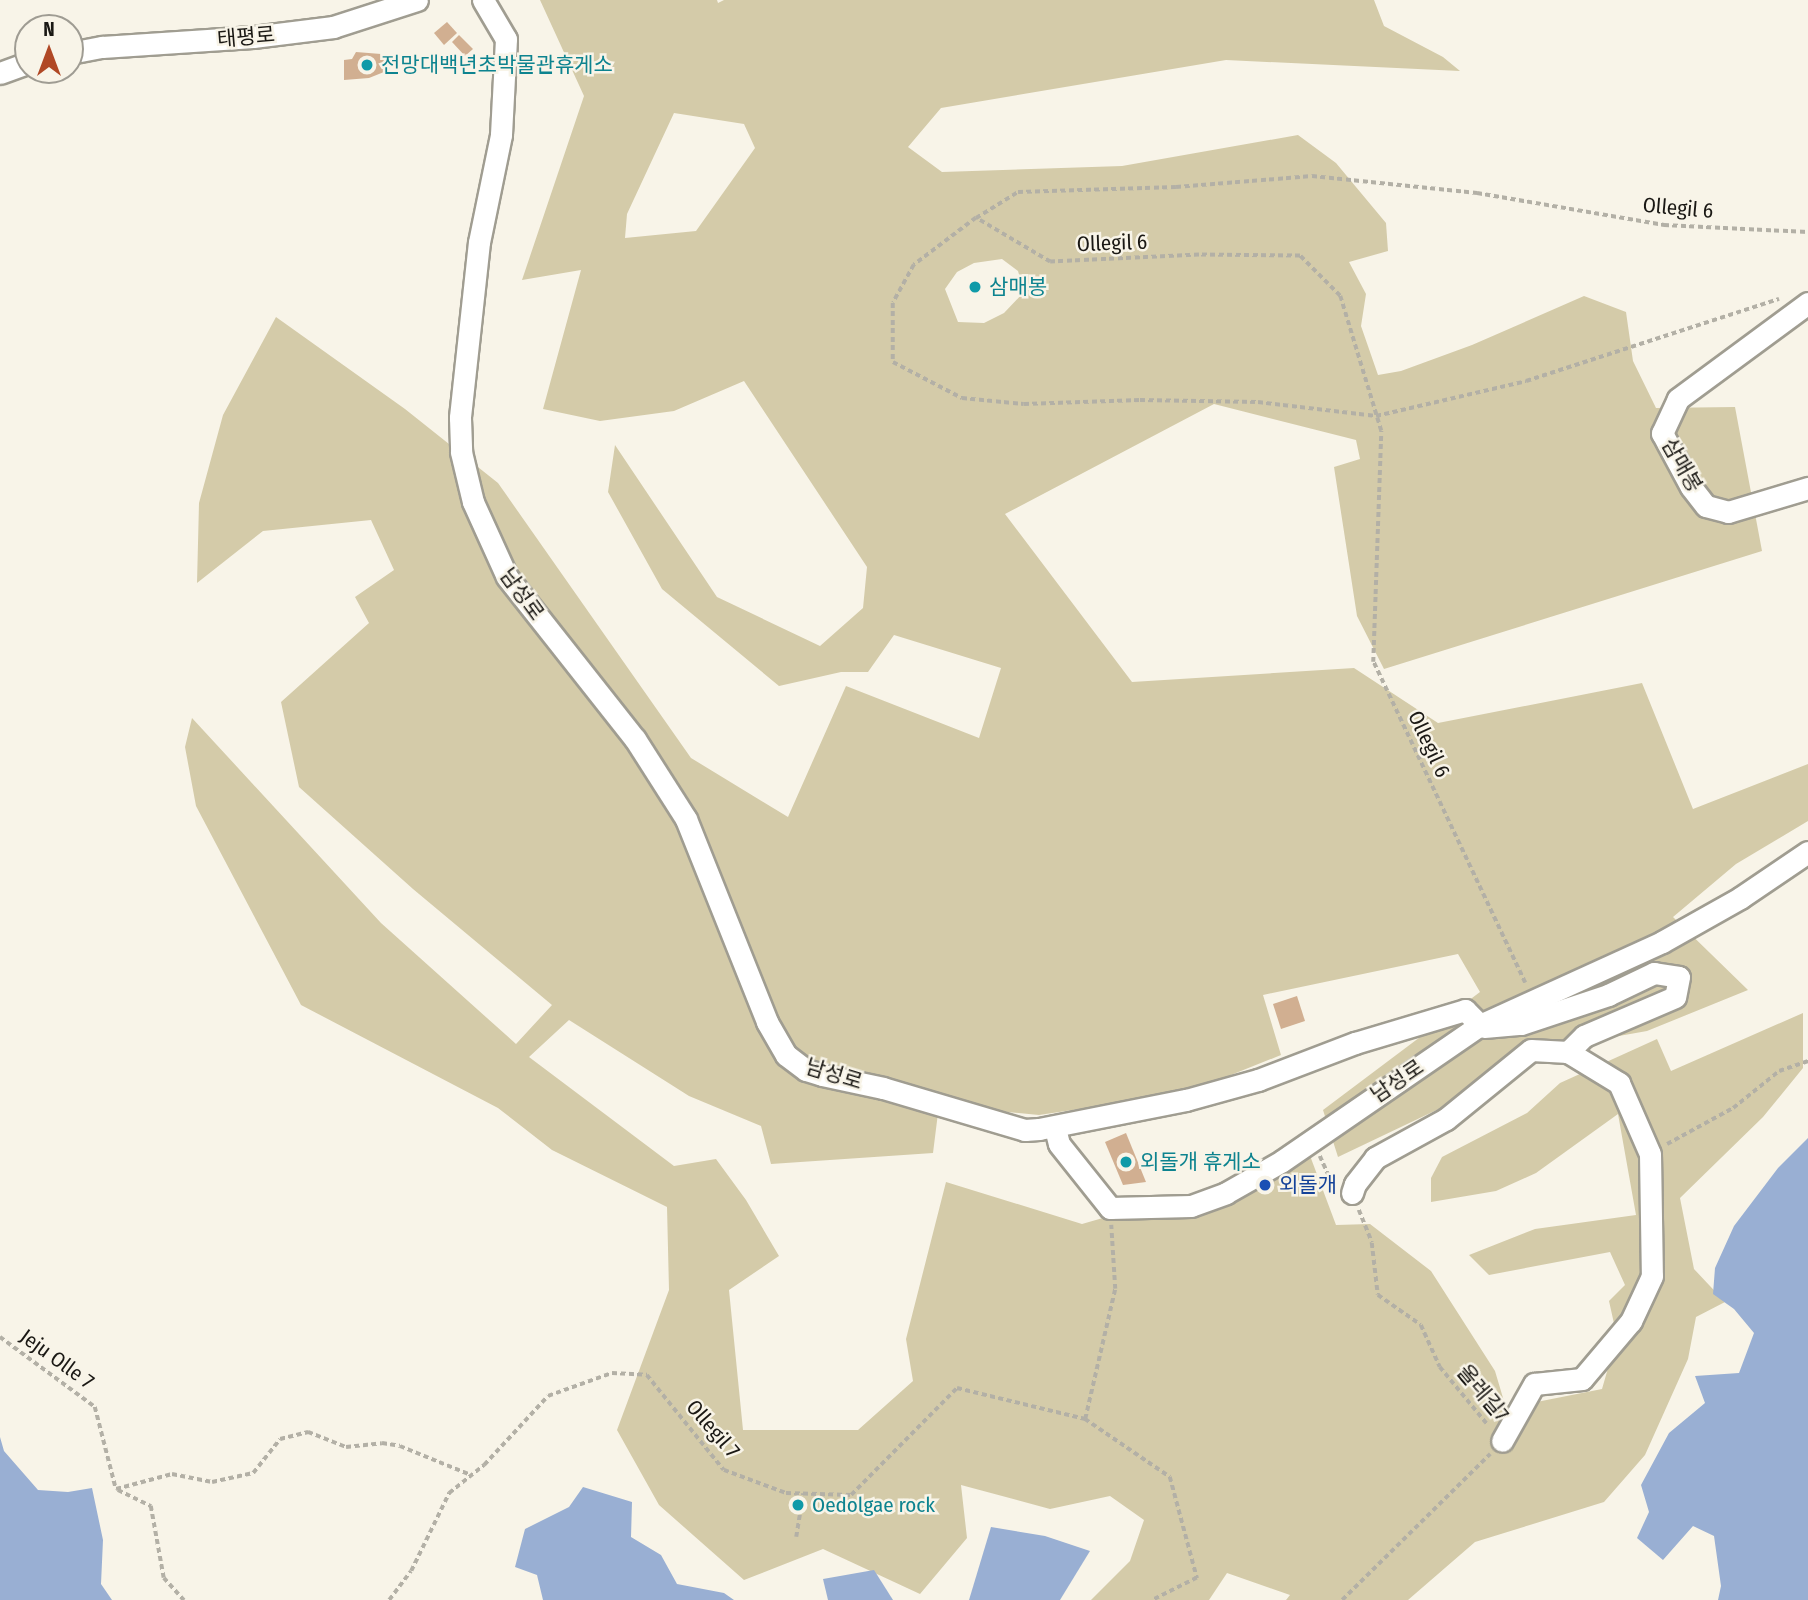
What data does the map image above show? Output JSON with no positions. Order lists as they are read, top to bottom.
{
  "streets": {
    "street": ["태평로", "삼매봉", "남성로"],
    "path": [
      "Ollegil 6",
      "Jeju Olle 7",
      "올레길7",
      "Ollegil 7"
    ]
  },
  "crossings": [
    ["Ollegil 6", "남성로"]
  ],
  "places": [
    "전망대백년초박물관휴게소",
    "삼매봉",
    "외돌개 휴게소",
    "외돌개",
    "Oedolgae rock"
  ],
  "north": "top"
}
